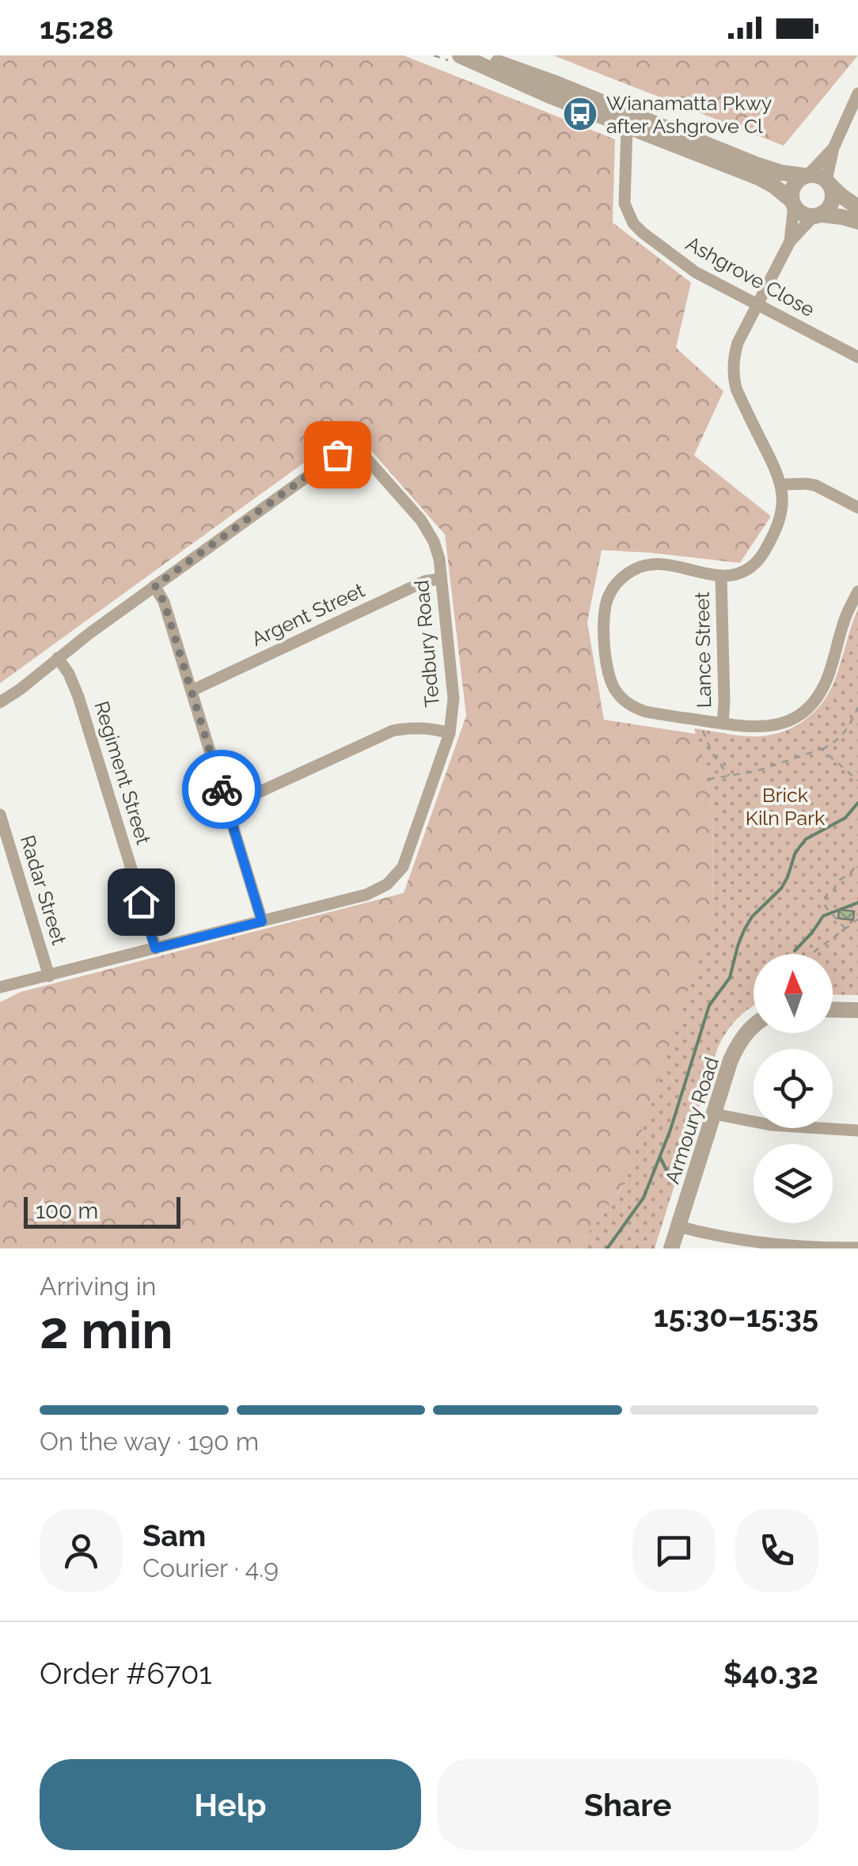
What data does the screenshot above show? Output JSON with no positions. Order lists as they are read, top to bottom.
{
  "streets": {
    "street": [
      "Ashgrove Close",
      "Argent Street",
      "Tedbury Road",
      "Lance Street",
      "Regiment Street",
      "Radar Street",
      "Armoury Road"
    ]
  },
  "crossings": [
    ["Argent Street", "Tedbury Road"],
    ["Tedbury Road", "Regiment Street"],
    ["Tedbury Road", "Radar Street"]
  ],
  "parks": ["Brick Kiln Park"],
  "places": {
    "bus stop": ["Wianamatta Pkwy after Ashgrove Cl"]
  },
  "scale_bar": "100 m",
  "north": "top",
  "page": {
    "status": "15:28",
    "scale": "100 m",
    "heading": ["2 min", "Arriving in", "15:30–15:35"],
    "panel": [
      "Sam",
      "Courier · 4.9",
      "Order #6701",
      "$40.32"
    ],
    "bar": "On the way · 190 m",
    "buttons": ["Help", "Share"]
  }
}
